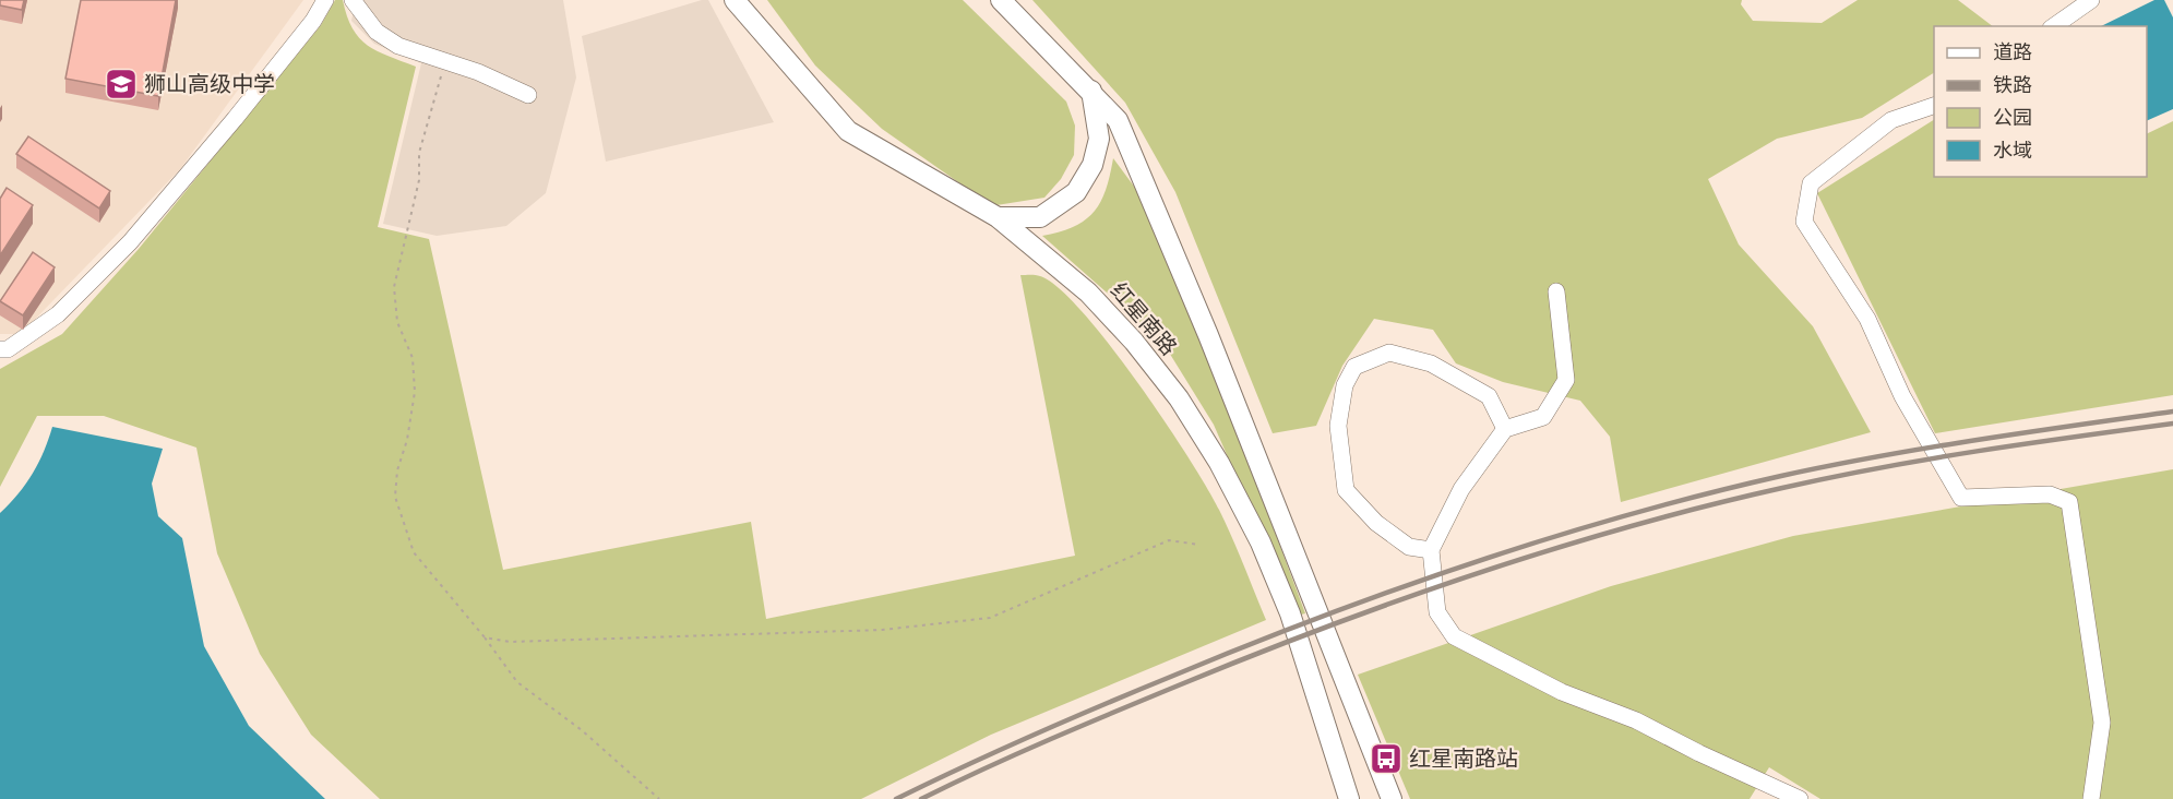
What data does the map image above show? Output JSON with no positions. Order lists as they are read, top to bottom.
{
  "streets": {
    "main road": ["红星南路"]
  },
  "places": {
    "school or university": ["狮山高级中学"],
    "bus stop": ["红星南路站"]
  },
  "legend": [
    "道路",
    "铁路",
    "公园",
    "水域"
  ]
}
